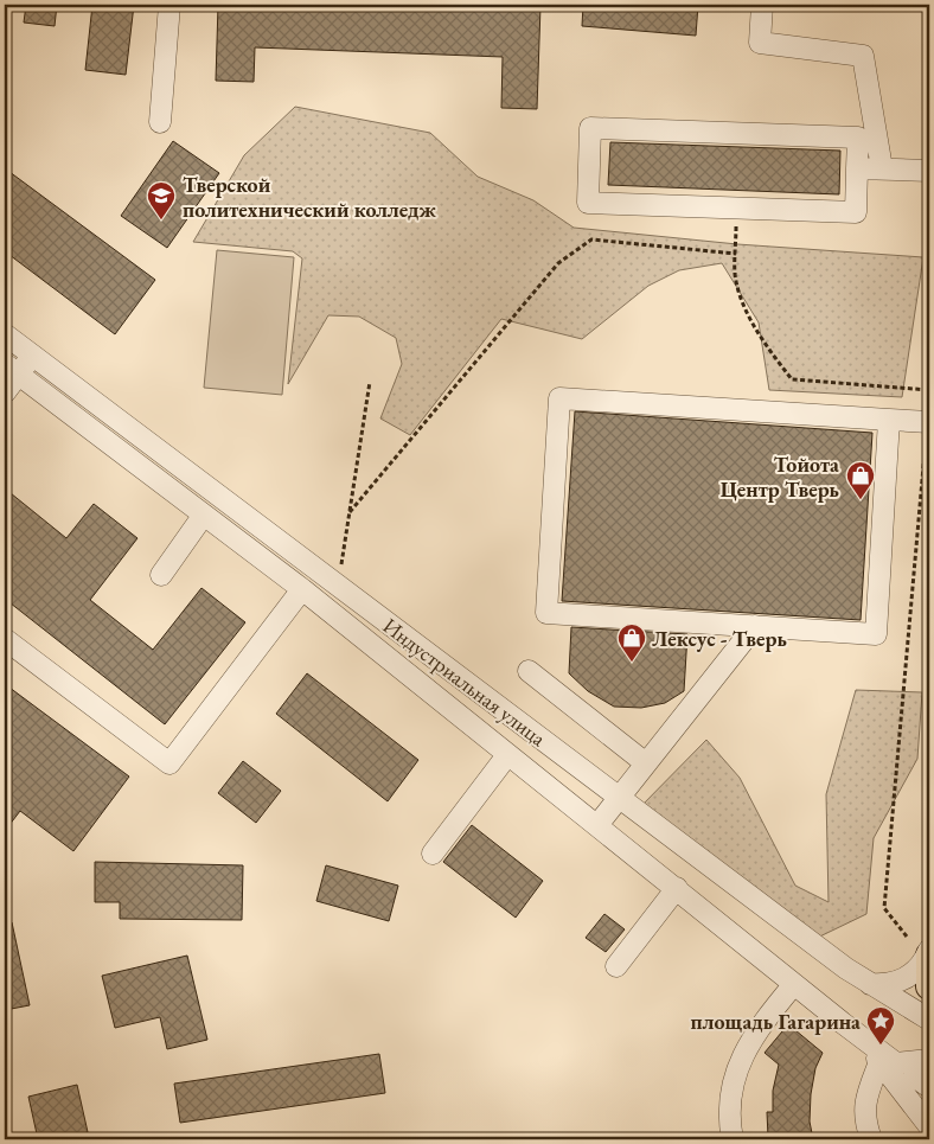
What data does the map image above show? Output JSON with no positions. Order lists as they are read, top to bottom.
{
  "streets": {
    "street": ["Индустриальная улица"]
  },
  "places": {
    "school or university": ["Тверской политехнический колледж"],
    "shop": ["Тойота Центр Тверь", "Лексус - Тверь"],
    "place": ["площадь Гагарина"]
  }
}
